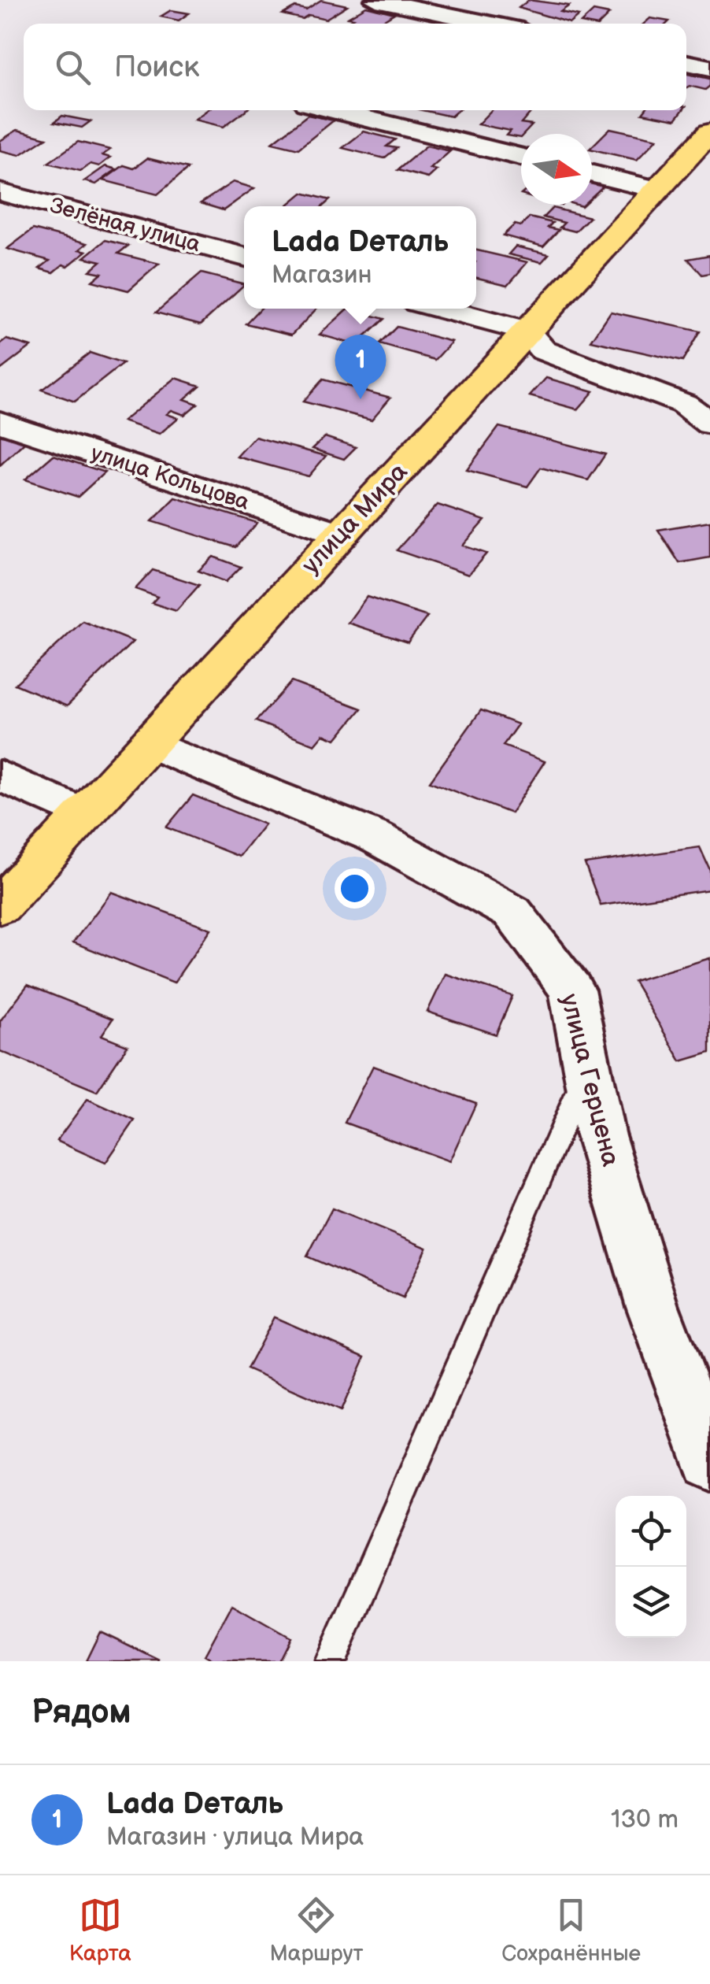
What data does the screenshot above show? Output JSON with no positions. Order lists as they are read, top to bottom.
{
  "streets": {
    "main road": ["улица Мира"],
    "street": ["Зелёная улица", "улица Кольцова", "улица Герцена"]
  },
  "crossings": [
    ["улица Кольцова", "улица Мира"],
    ["улица Мира", "улица Герцена"]
  ],
  "north": "right",
  "page": {
    "search": "Поиск",
    "popup": ["Lada Dеталь", "Магазин"],
    "pins": "1",
    "heading": "Рядом",
    "list": [
      {
        "mark": "1",
        "name": "Lada Dеталь",
        "note": "Магазин · улица Мира",
        "value": "130 m"
      }
    ],
    "nav": ["Карта", "Маршрут", "Сохранённые"]
  }
}
